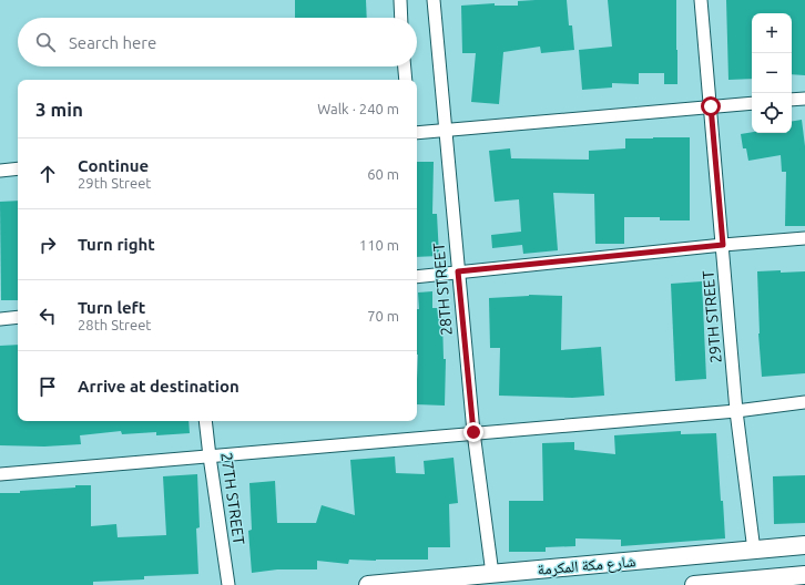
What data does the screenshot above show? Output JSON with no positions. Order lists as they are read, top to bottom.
{
  "streets": {
    "main road": ["شارع مكة المكرمة"],
    "street": ["28TH STREET", "29TH STREET", "27TH STREET"]
  },
  "crossings": [
    ["28TH STREET", "شارع مكة المكرمة"],
    ["29TH STREET", "شارع مكة المكرمة"]
  ],
  "page": {
    "map_buttons": ["+", "−"],
    "search": "Search here",
    "heading": ["3 min", "Walk · 240 m"],
    "list": [
      ["Continue", "29th Street", "60 m"],
      ["Turn right", "110 m"],
      ["Turn left", "28th Street", "70 m"],
      "Arrive at destination"
    ]
  }
}
